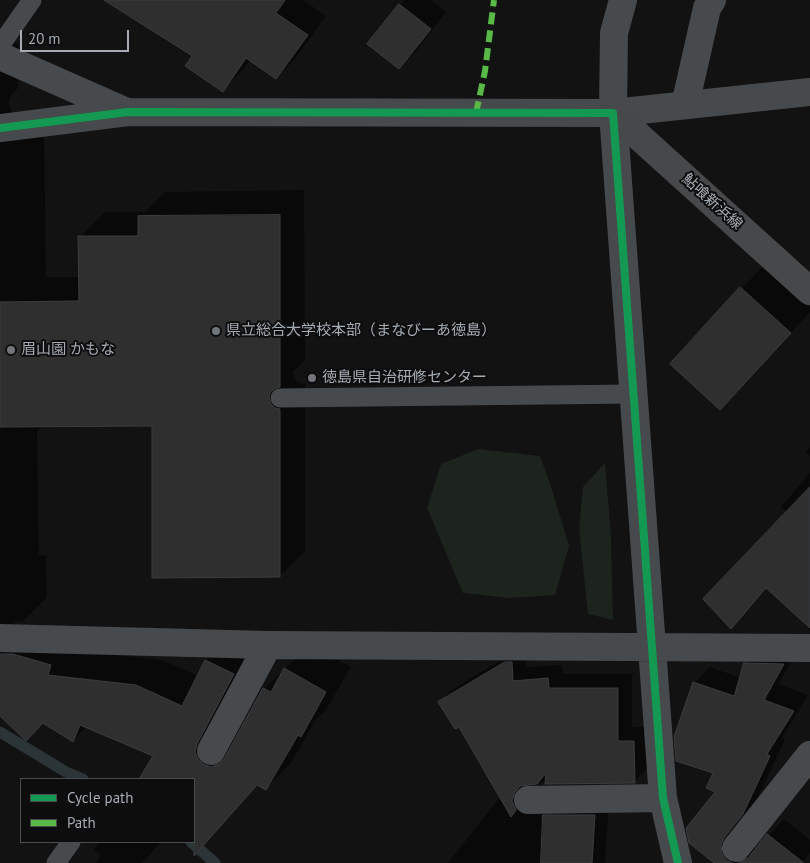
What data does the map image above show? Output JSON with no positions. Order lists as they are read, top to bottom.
{
  "streets": {
    "main road": ["鮎喰新浜線"]
  },
  "places": ["県立総合大学校本部（まなびーあ徳島）", "眉山園 かもな", "徳島県自治研修センター"],
  "legend": ["Cycle path", "Path"],
  "scale_bar": "20 m"
}
